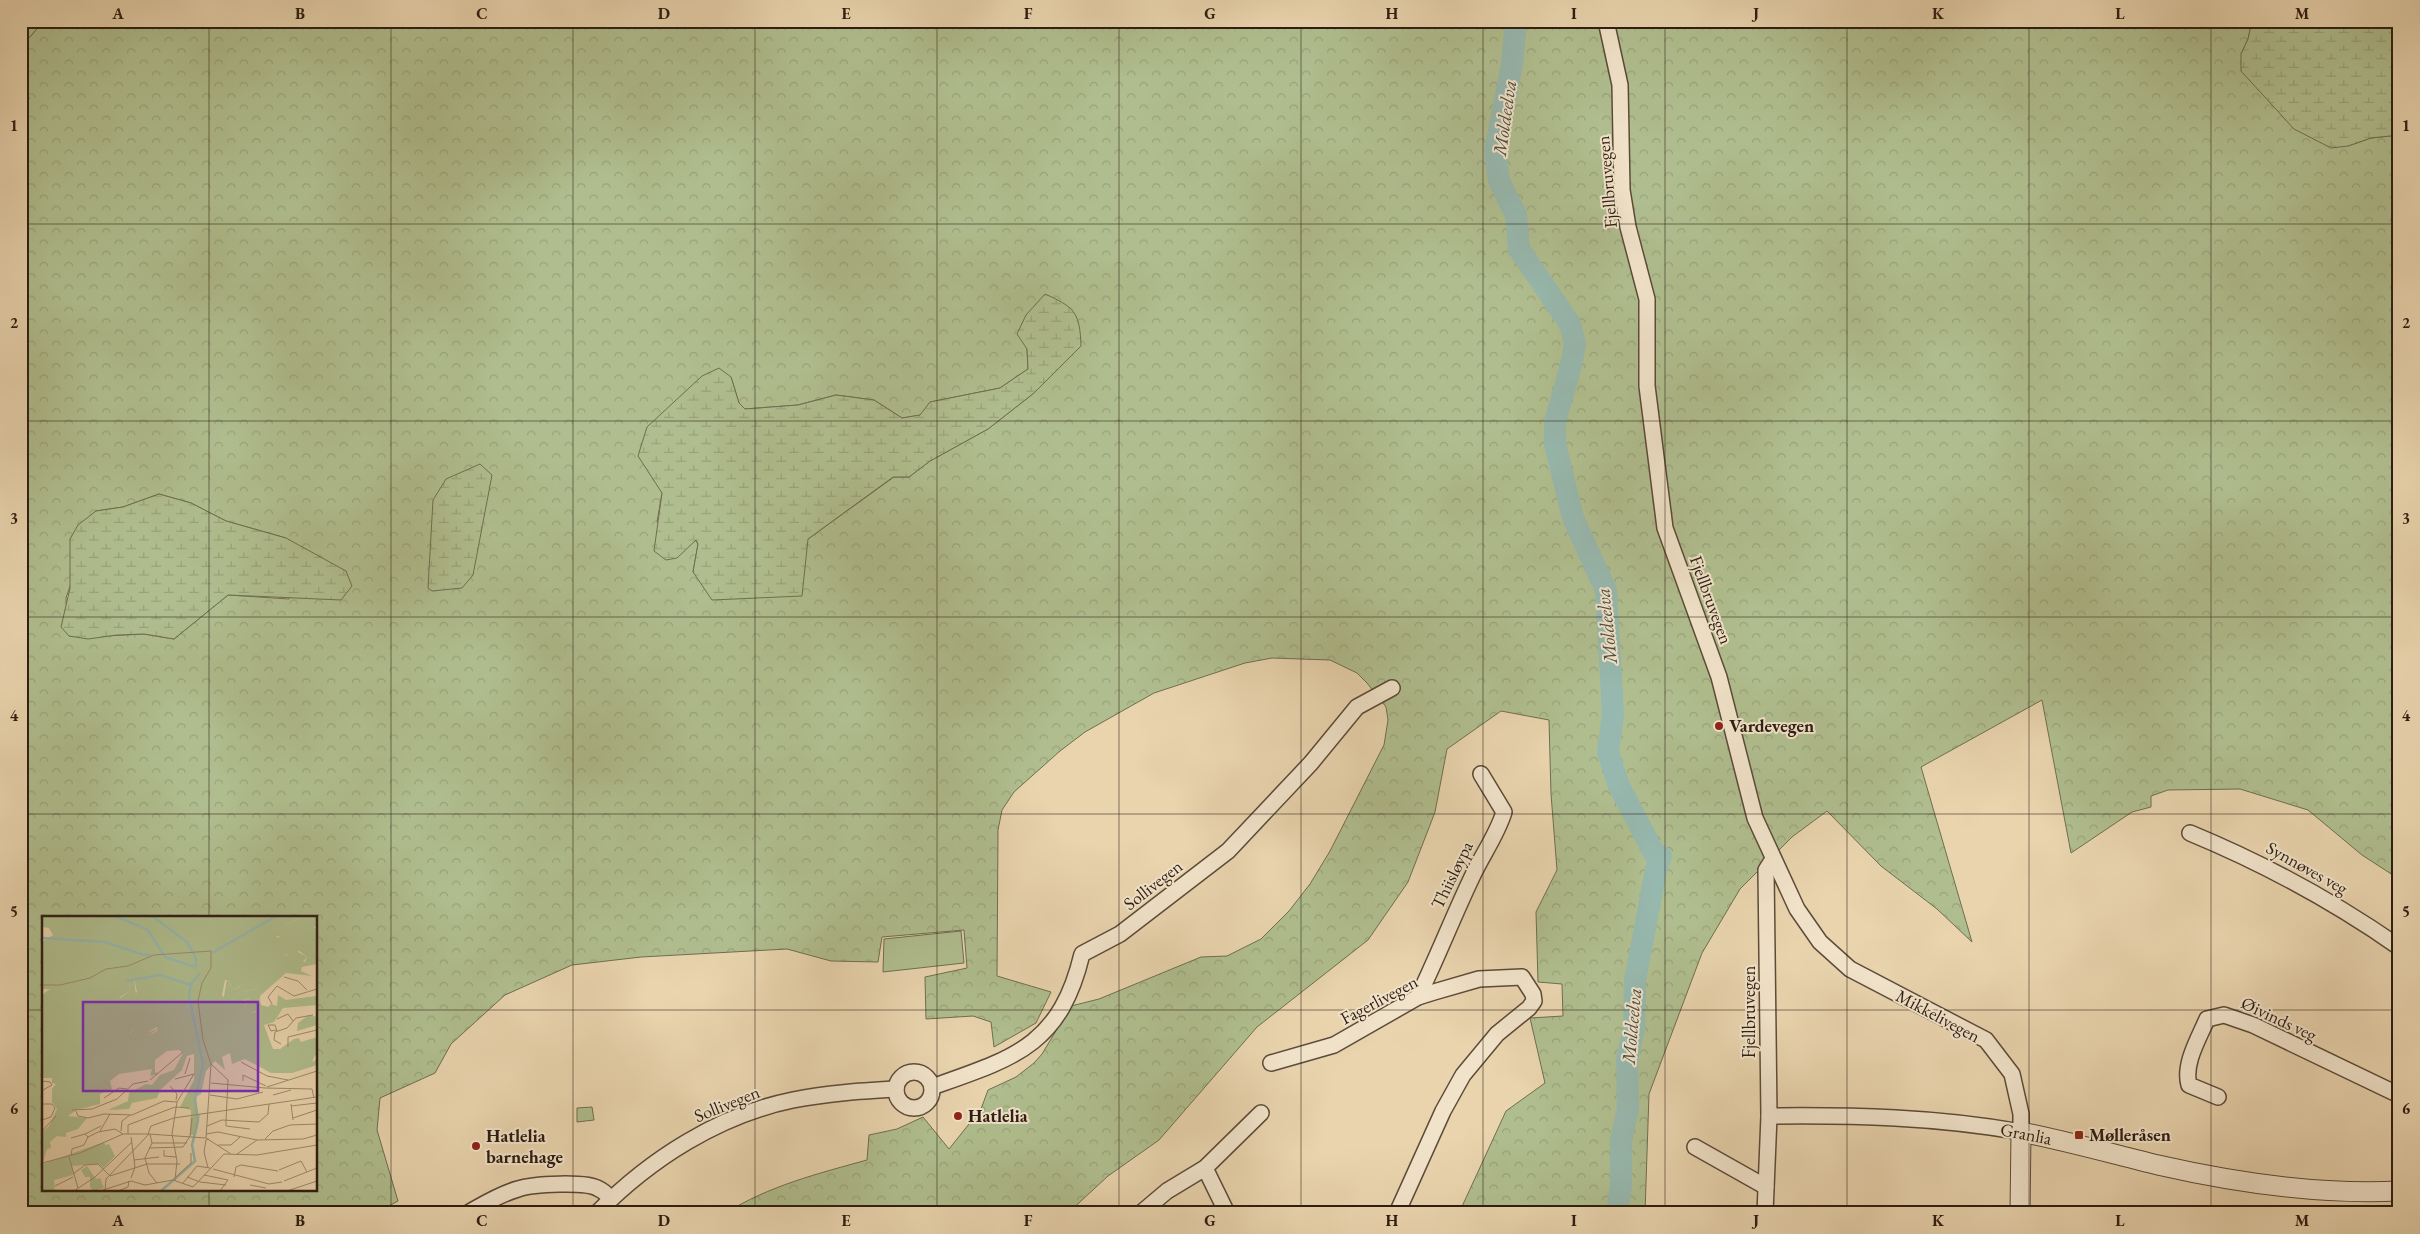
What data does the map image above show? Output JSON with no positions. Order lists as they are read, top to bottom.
{
  "streets": {
    "street": [
      "Fjellbruvegen",
      "Synnøves veg",
      "Thiisløypa",
      "Sollivegen",
      "Fagerlivegen",
      "Mikkelivegen",
      "Øivinds veg",
      "Granlia"
    ]
  },
  "crossings": [
    ["Fjellbruvegen", "Mikkelivegen"],
    ["Fjellbruvegen", "Granlia"],
    ["Thiisløypa", "Fagerlivegen"],
    ["Mikkelivegen", "Granlia"]
  ],
  "water": ["Moldeelva"],
  "places": {
    "other": ["Vardevegen", "Hatlelia", "Hatlelia barnehage"],
    "transit": ["Mølleråsen"]
  },
  "grid": {
    "columns": [
      "A",
      "B",
      "C",
      "D",
      "E",
      "F",
      "G",
      "H",
      "I",
      "J",
      "K",
      "L",
      "M"
    ],
    "rows": [
      "1",
      "2",
      "3",
      "4",
      "5",
      "6"
    ]
  }
}
